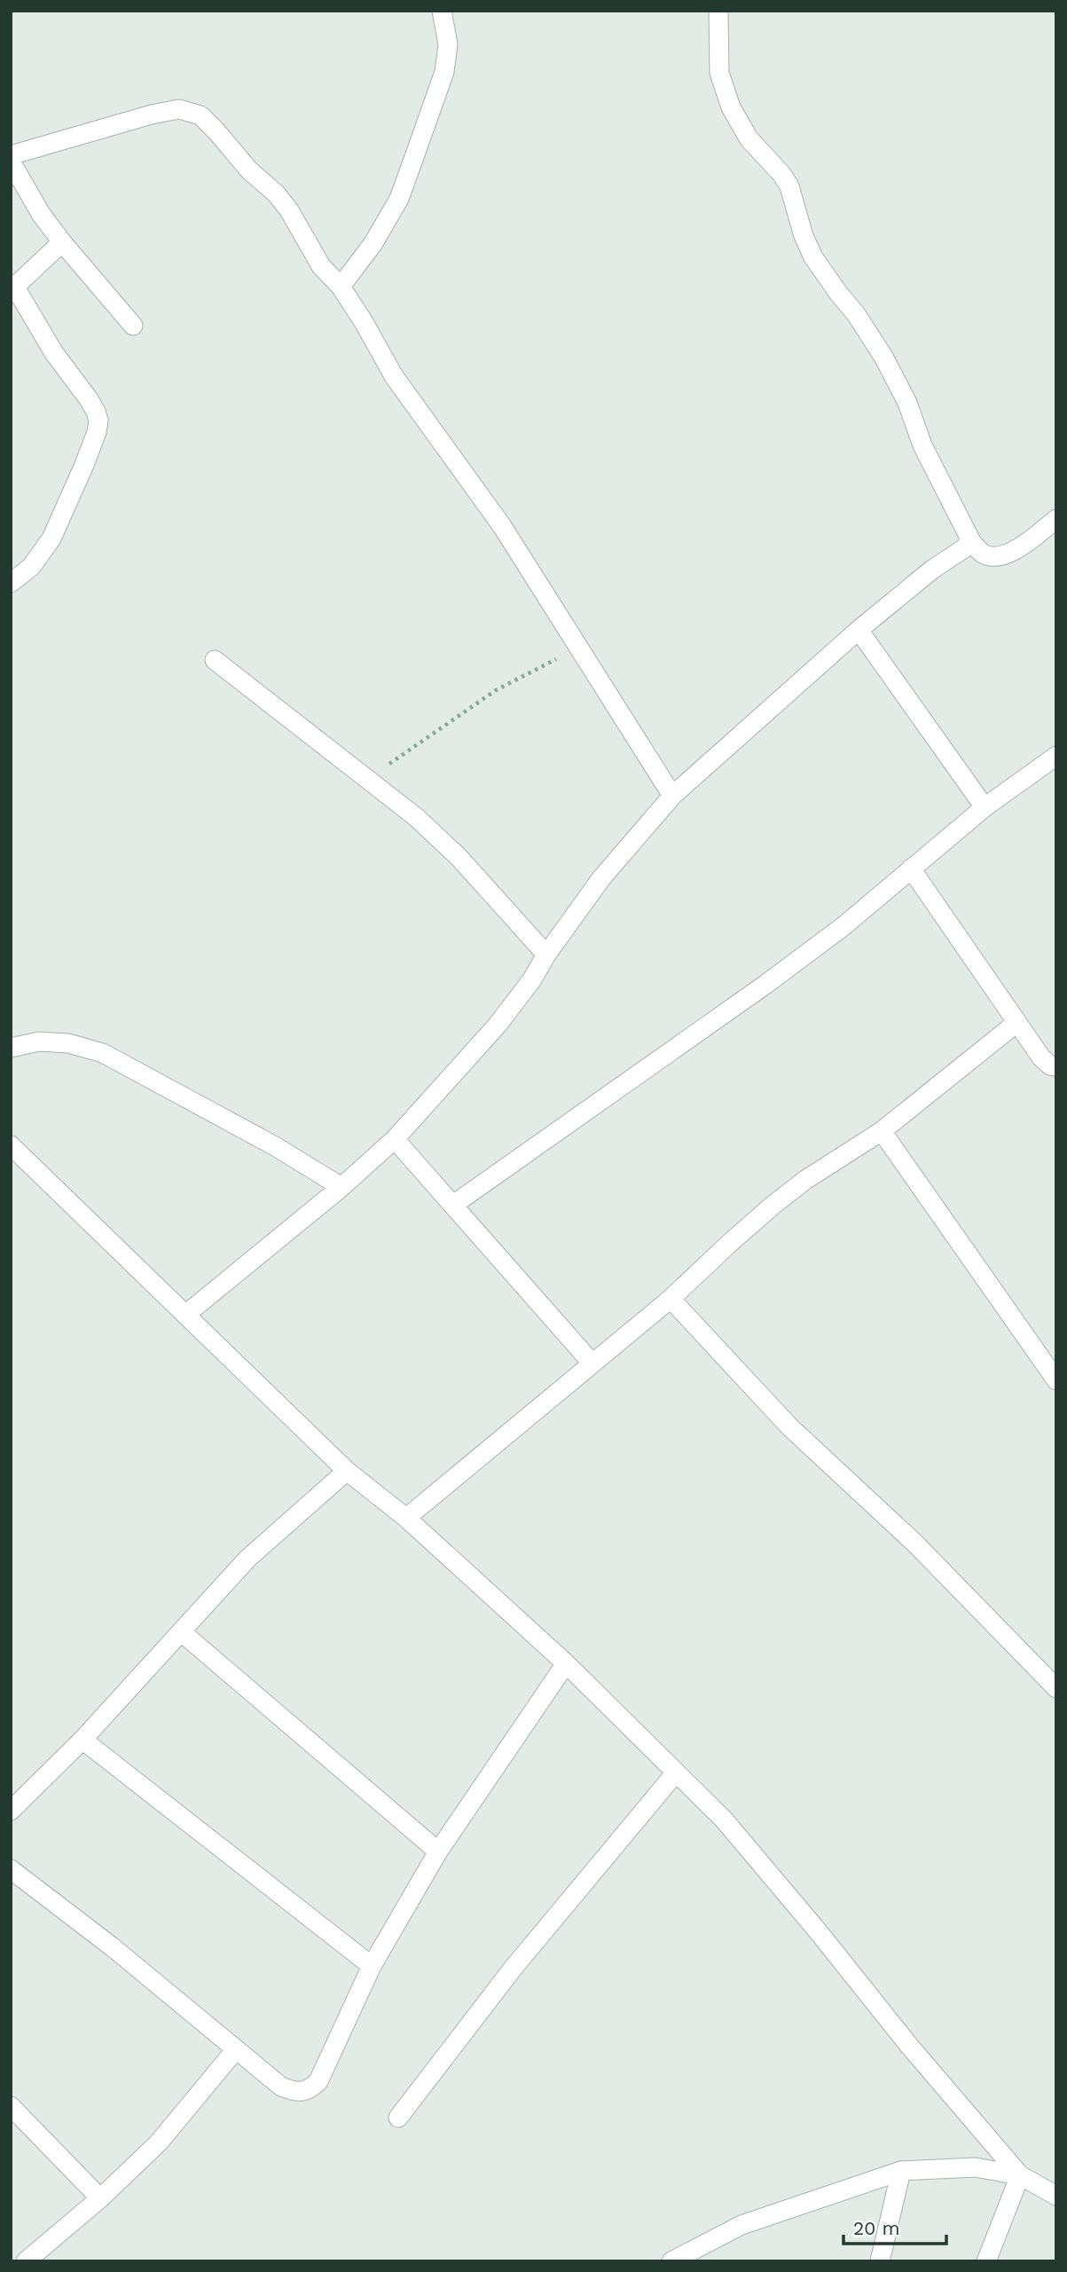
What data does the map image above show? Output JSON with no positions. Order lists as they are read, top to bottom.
{
  "scale_bar": "20 m"
}
